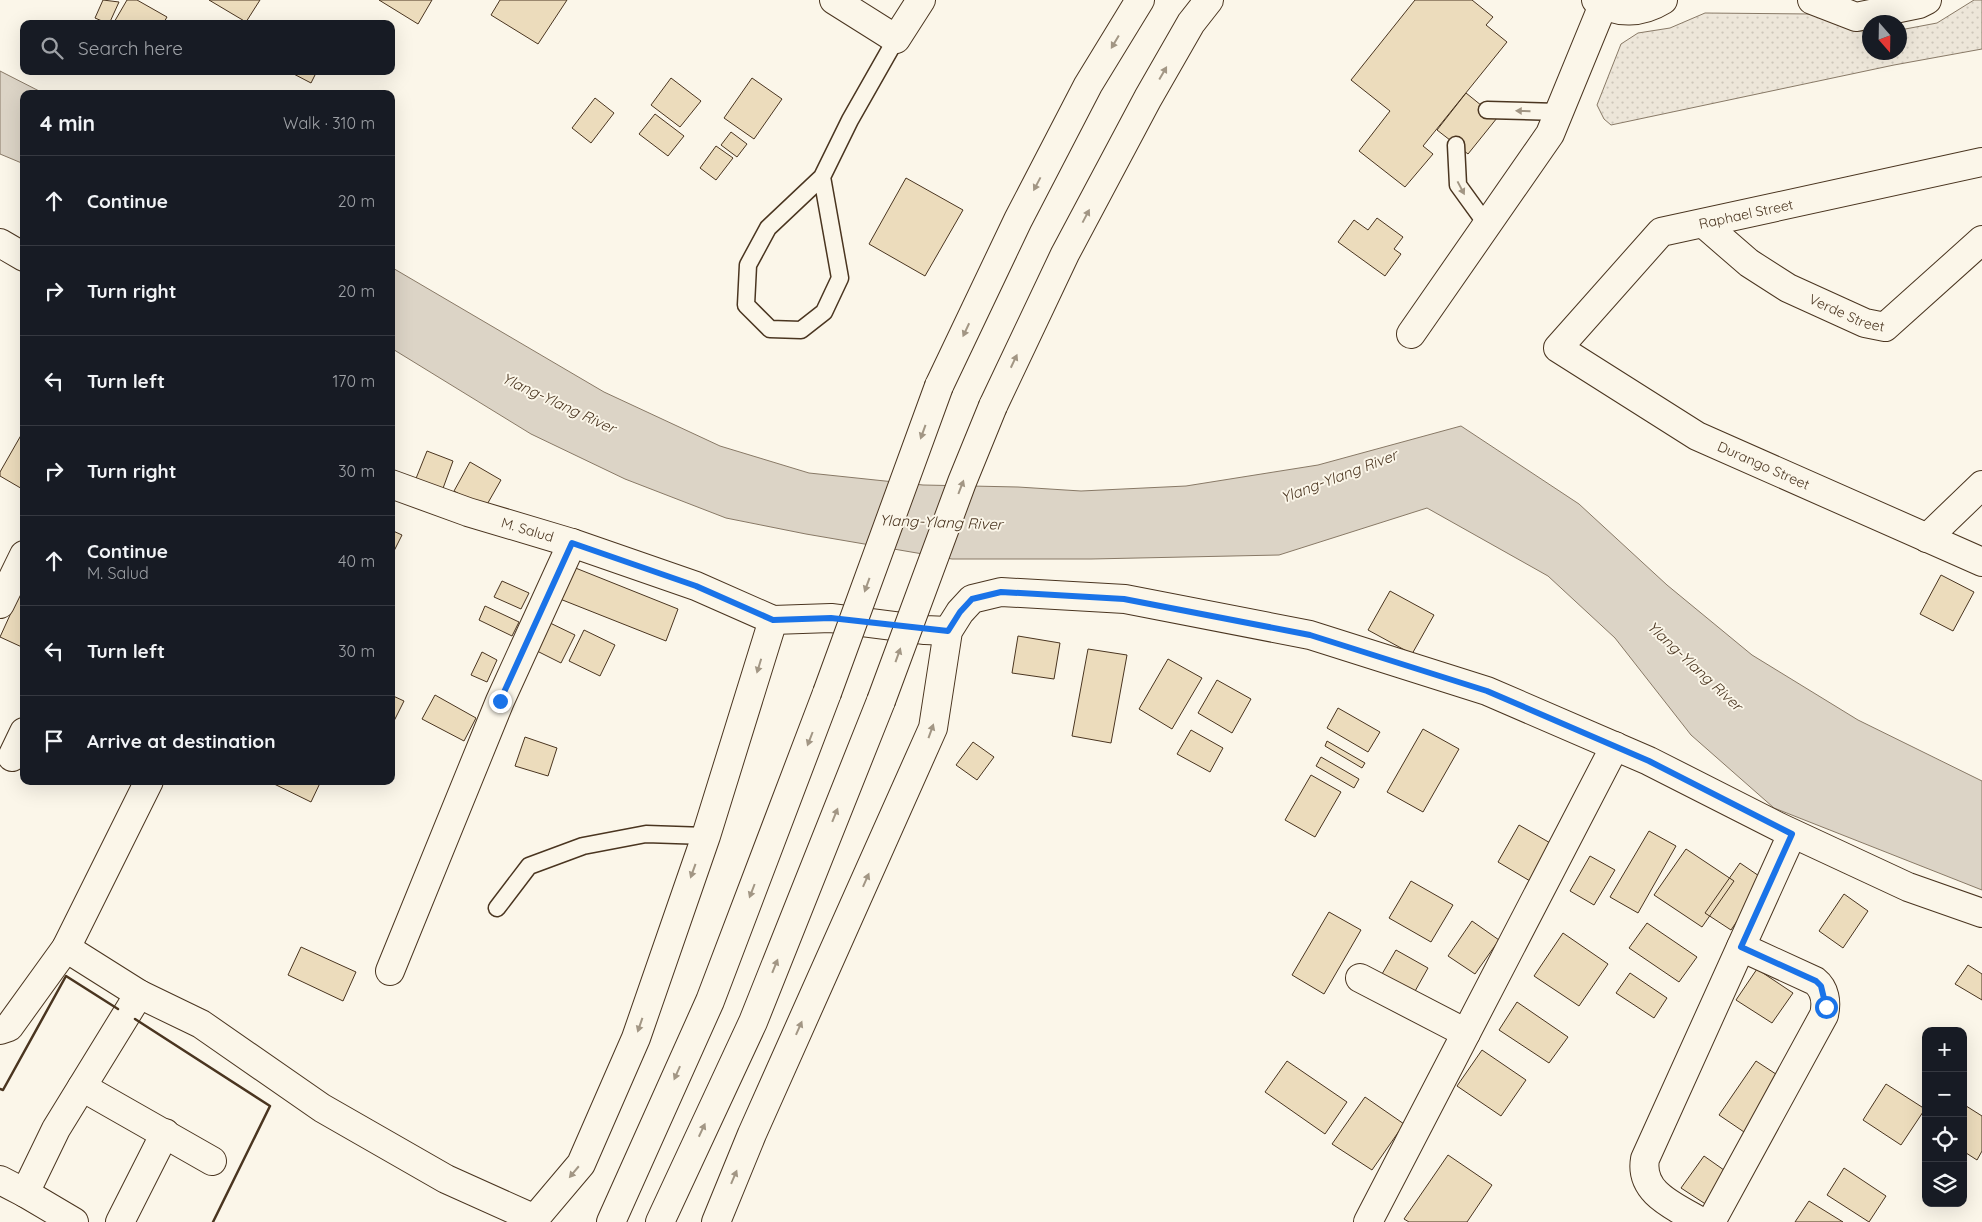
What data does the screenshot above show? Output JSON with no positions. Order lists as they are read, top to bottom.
{
  "streets": {
    "street": [
      "Raphael Street",
      "Verde Street",
      "Durango Street",
      "M. Salud"
    ]
  },
  "crossings": [
    ["Raphael Street", "Verde Street"],
    ["Raphael Street", "Durango Street"]
  ],
  "water": ["Ylang-Ylang River"],
  "north": "bottom",
  "page": {
    "search": "Search here",
    "heading": ["4 min", "Walk · 310 m"],
    "list": [
      ["Continue", "20 m"],
      ["Turn right", "20 m"],
      ["Turn left", "170 m"],
      ["Turn right", "30 m"],
      ["Continue", "M. Salud", "40 m"],
      ["Turn left", "30 m"],
      "Arrive at destination"
    ],
    "map_buttons": ["+", "−"]
  }
}
